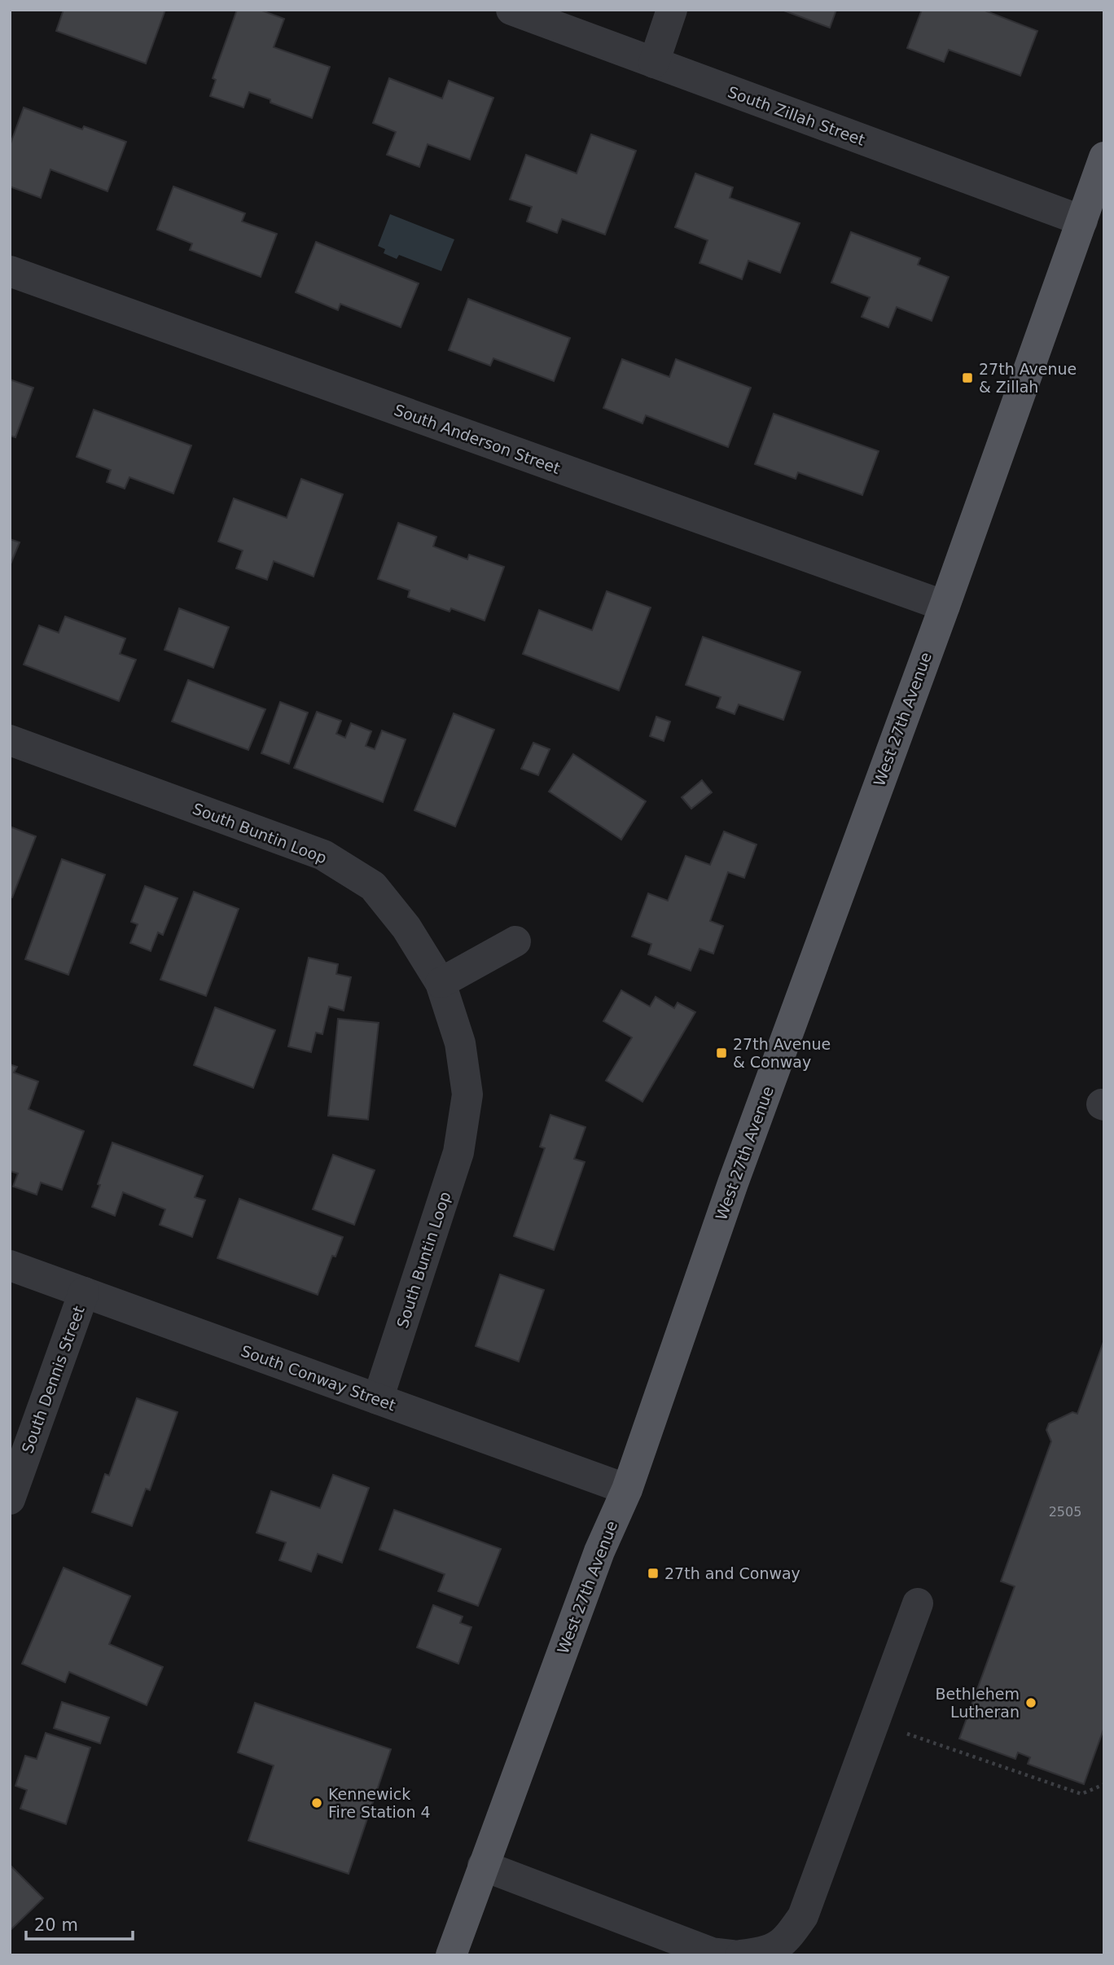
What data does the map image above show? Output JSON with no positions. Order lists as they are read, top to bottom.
{
  "streets": {
    "main road": ["West 27th Avenue"],
    "street": [
      "South Zillah Street",
      "South Anderson Street",
      "South Buntin Loop",
      "South Conway Street",
      "South Dennis Street"
    ]
  },
  "crossings": [
    ["South Zillah Street", "West 27th Avenue"],
    ["South Anderson Street", "West 27th Avenue"],
    ["West 27th Avenue", "South Conway Street"],
    ["South Buntin Loop", "South Conway Street"],
    ["South Conway Street", "South Dennis Street"]
  ],
  "places": {
    "transit": ["27th Avenue & Zillah", "27th Avenue & Conway", "27th and Conway"],
    "other": ["Bethlehem Lutheran", "Kennewick Fire Station 4"]
  },
  "house_numbers": ["2505"],
  "scale_bar": "20 m"
}
